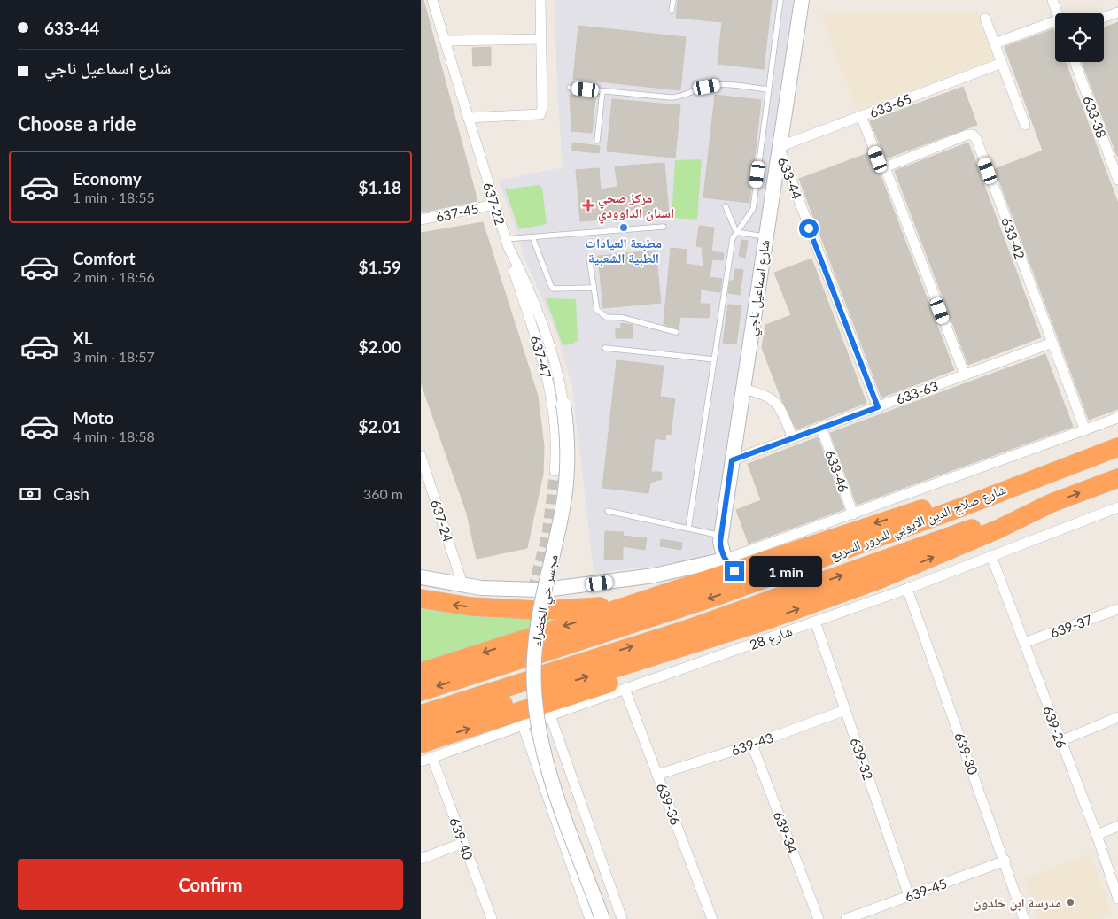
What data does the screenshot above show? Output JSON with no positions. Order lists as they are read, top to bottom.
{
  "streets": {
    "highway": ["شارع صلاح الدين الايوبي للمرور السريع"],
    "street": [
      "633-65",
      "633-38",
      "633-44",
      "637-22",
      "637-45",
      "633-42",
      "شارع اسماعيل ناجي",
      "637-47",
      "633-63",
      "633-46",
      "637-24",
      "مجسر حي الخضراء",
      "639-37",
      "شارع 28",
      "639-26",
      "639-43",
      "639-30",
      "639-32",
      "639-36",
      "639-34",
      "639-40",
      "639-45"
    ]
  },
  "crossings": [
    ["633-65", "633-44"],
    ["633-65", "شارع اسماعيل ناجي"],
    ["633-44", "شارع اسماعيل ناجي"],
    ["633-44", "633-63"],
    ["637-22", "637-45"],
    ["637-22", "637-47"],
    ["637-22", "مجسر حي الخضراء"],
    ["633-42", "633-63"],
    ["شارع اسماعيل ناجي", "633-63"],
    ["633-63", "633-46"],
    ["شارع صلاح الدين الايوبي للمرور السريع", "شارع 28"],
    ["639-37", "639-26"],
    ["شارع 28", "639-26"],
    ["شارع 28", "639-30"],
    ["شارع 28", "639-32"],
    ["شارع 28", "639-36"],
    ["639-43", "639-32"],
    ["639-43", "639-36"],
    ["639-43", "639-34"],
    ["639-30", "639-45"],
    ["639-32", "639-45"]
  ],
  "places": {
    "health": ["مركز صحي اسنان الداوودي"],
    "other": ["مطبعة العيادات الطبية الشعبية", "مدرسة ابن خلدون"]
  },
  "page": {
    "banner": ["633-44", "شارع اسماعيل ناجي"],
    "heading": "Choose a ride",
    "list": [
      {
        "name": "Economy",
        "note": "1 min · 18:55",
        "value": "$1.18"
      },
      {
        "name": "Comfort",
        "note": "2 min · 18:56",
        "value": "$1.59"
      },
      {
        "name": "XL",
        "note": "3 min · 18:57",
        "value": "$2.00"
      },
      {
        "name": "Moto",
        "note": "4 min · 18:58",
        "value": "$2.01"
      }
    ],
    "pay": ["Cash", "360 m"],
    "bubble": "1 min",
    "buttons": "Confirm"
  }
}
